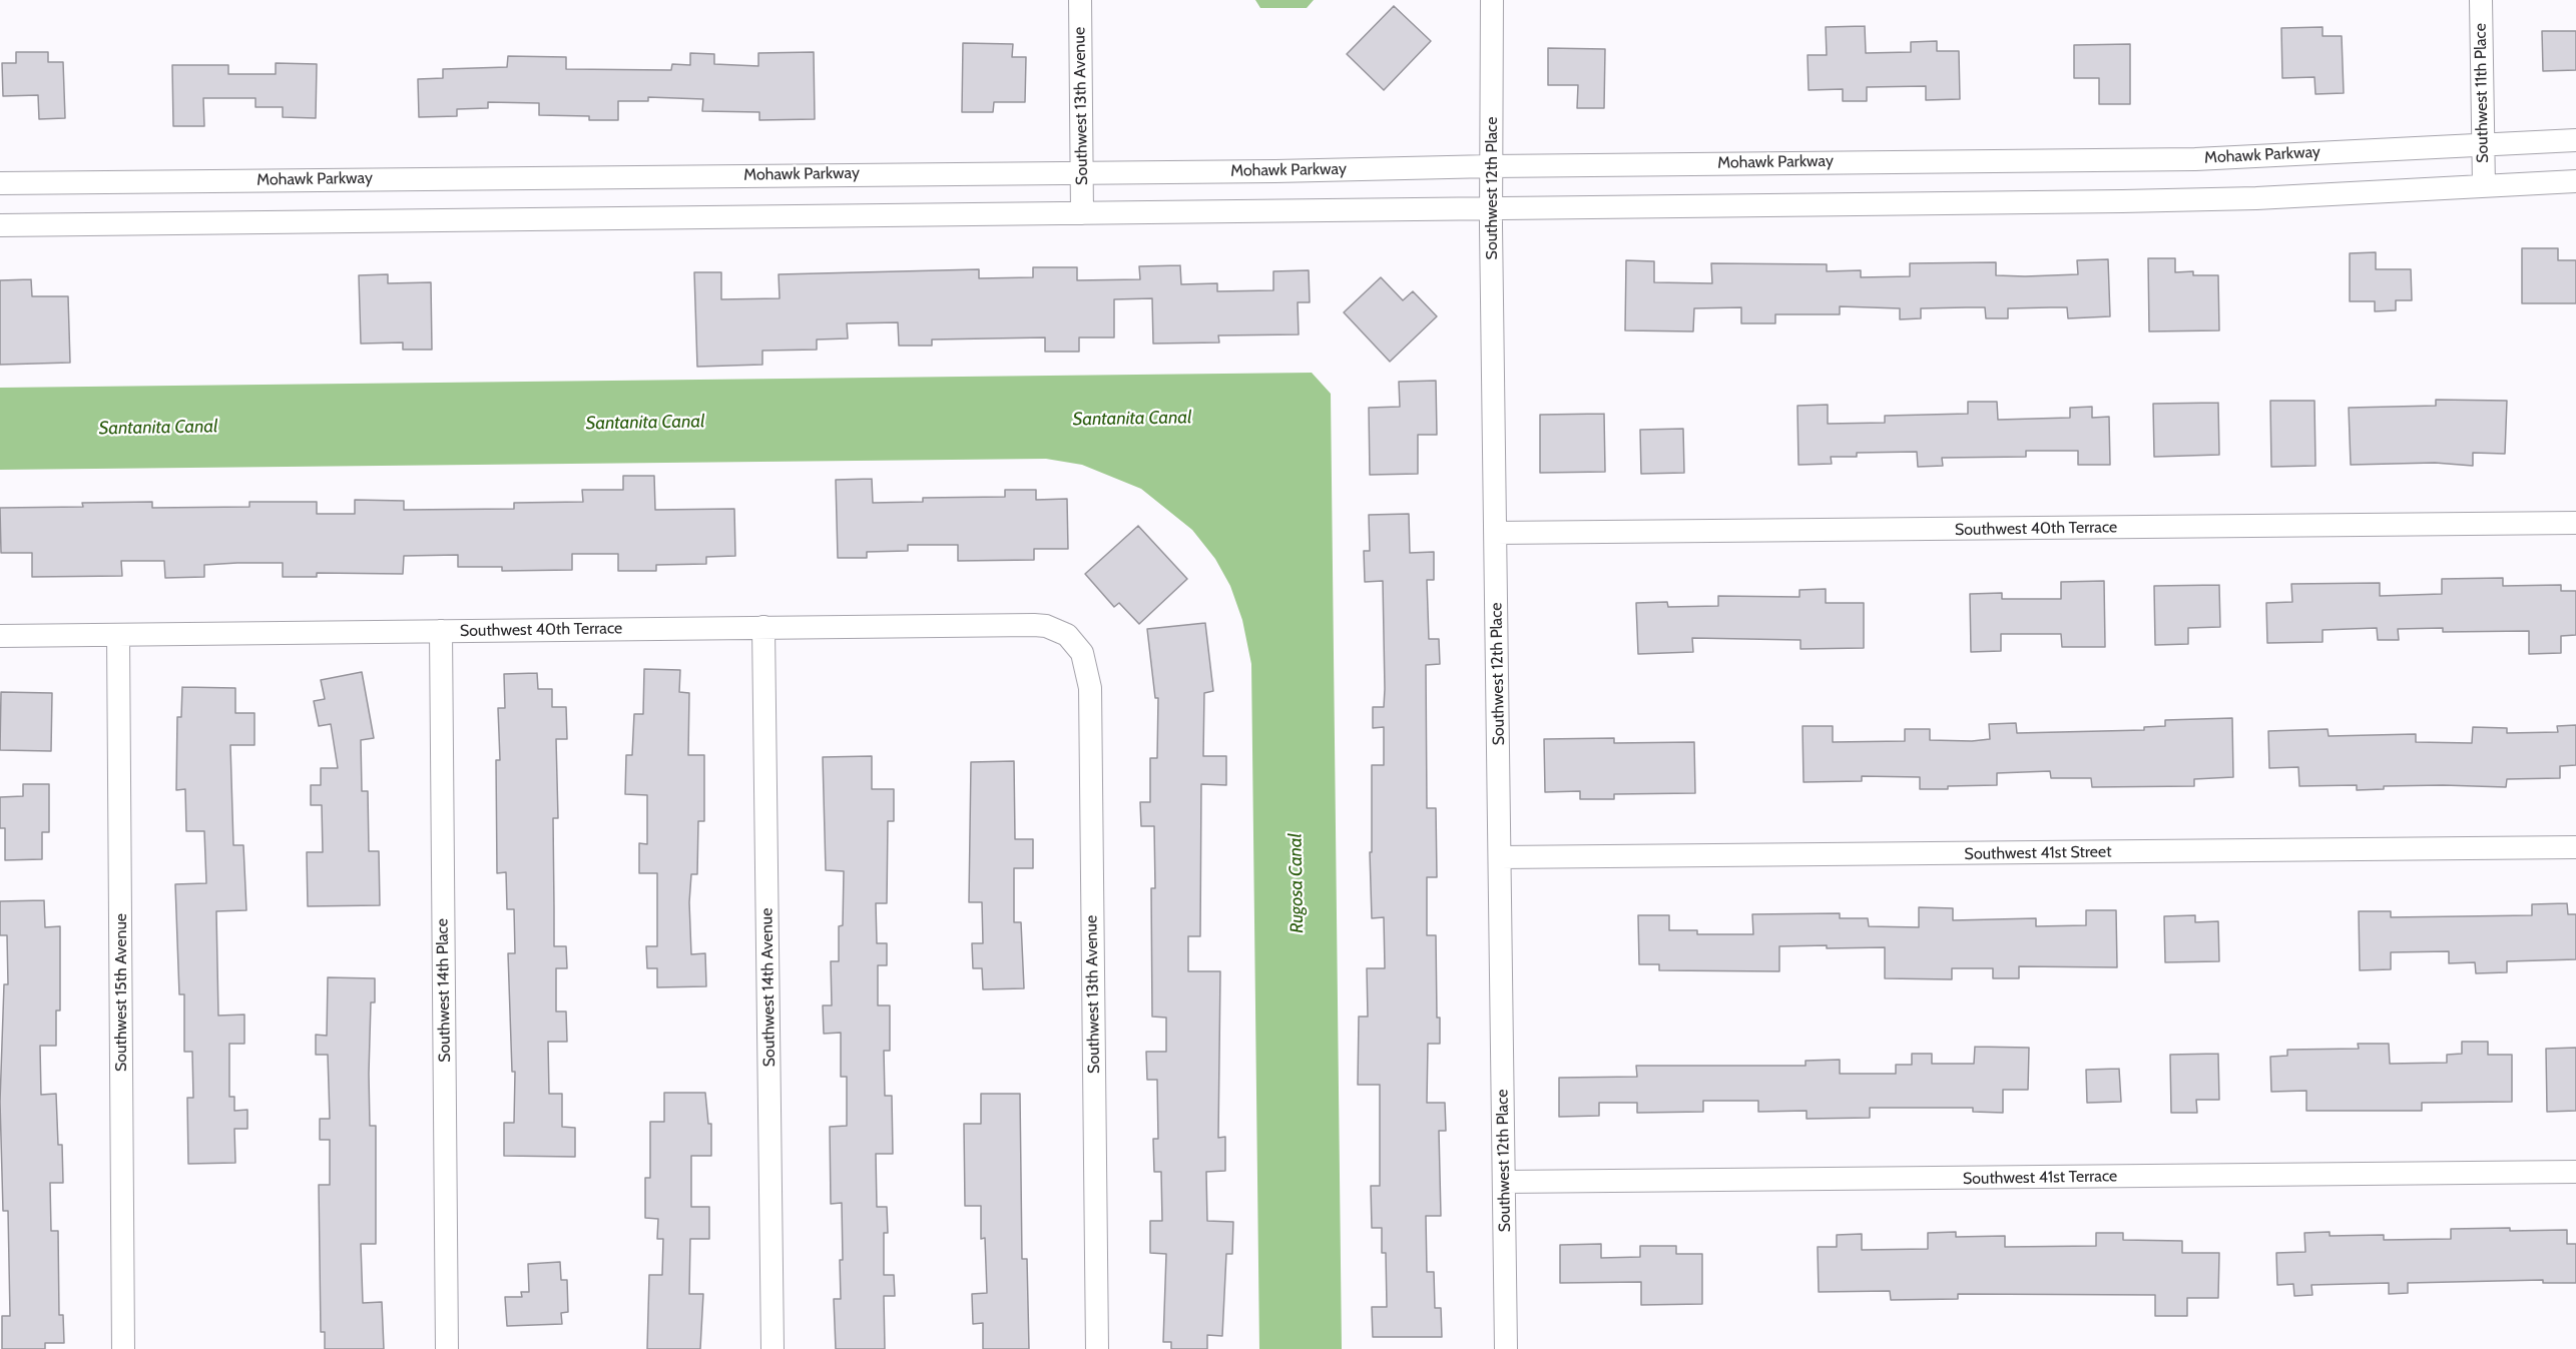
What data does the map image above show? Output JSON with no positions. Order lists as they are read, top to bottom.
{
  "streets": {
    "street": [
      "Southwest 11th Place",
      "Southwest 13th Avenue",
      "Mohawk Parkway",
      "Southwest 12th Place",
      "Southwest 40th Terrace",
      "Southwest 41st Street",
      "Southwest 14th Avenue",
      "Southwest 14th Place",
      "Southwest 15th Avenue",
      "Southwest 41st Terrace"
    ]
  },
  "crossings": [
    ["Southwest 11th Place", "Mohawk Parkway"],
    ["Southwest 13th Avenue", "Mohawk Parkway"],
    ["Southwest 13th Avenue", "Southwest 40th Terrace"],
    ["Mohawk Parkway", "Southwest 12th Place"],
    ["Southwest 12th Place", "Southwest 40th Terrace"],
    ["Southwest 12th Place", "Southwest 41st Street"],
    ["Southwest 12th Place", "Southwest 41st Terrace"],
    ["Southwest 40th Terrace", "Southwest 14th Avenue"],
    ["Southwest 40th Terrace", "Southwest 14th Place"],
    ["Southwest 40th Terrace", "Southwest 15th Avenue"]
  ],
  "water": ["Santanita Canal", "Rugosa Canal"]
}
